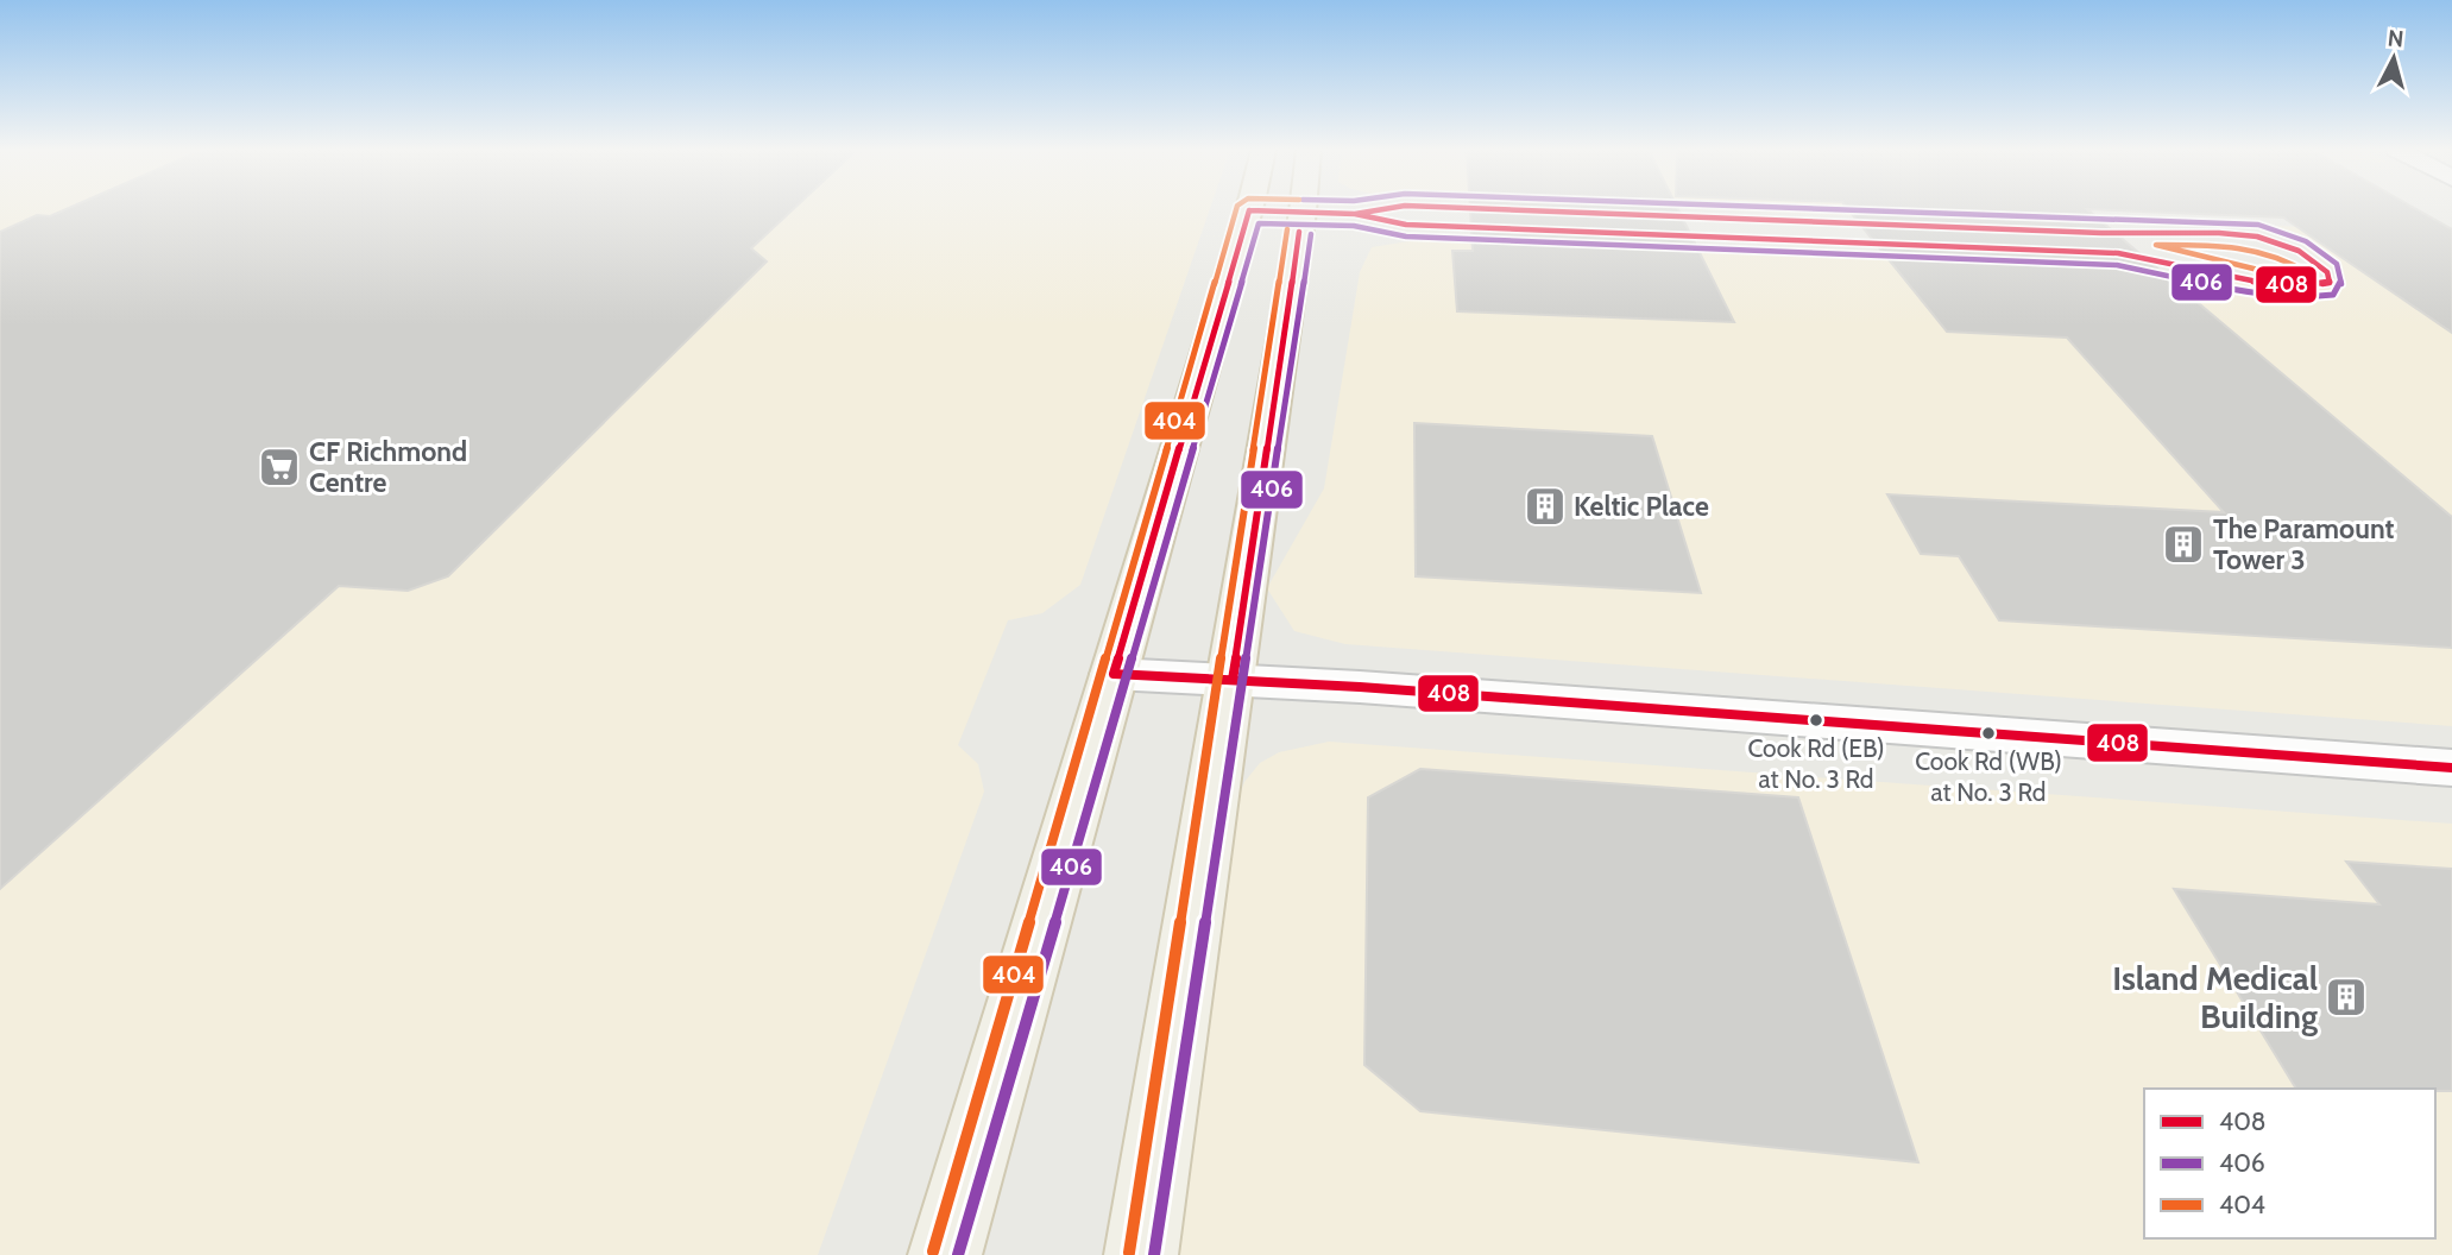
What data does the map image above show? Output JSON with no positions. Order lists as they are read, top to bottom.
{
  "places": {
    "supermarket": ["CF Richmond Centre"],
    "building": ["Keltic Place", "The Paramount Tower 3", "Island Medical Building"],
    "other": ["Cook Rd (EB) at No. 3 Rd", "Cook Rd (WB) at No. 3 Rd"]
  },
  "lines": ["transit line 408", "transit line 406", "transit line 404"],
  "legend": ["408", "406", "404"],
  "north": "top"
}
